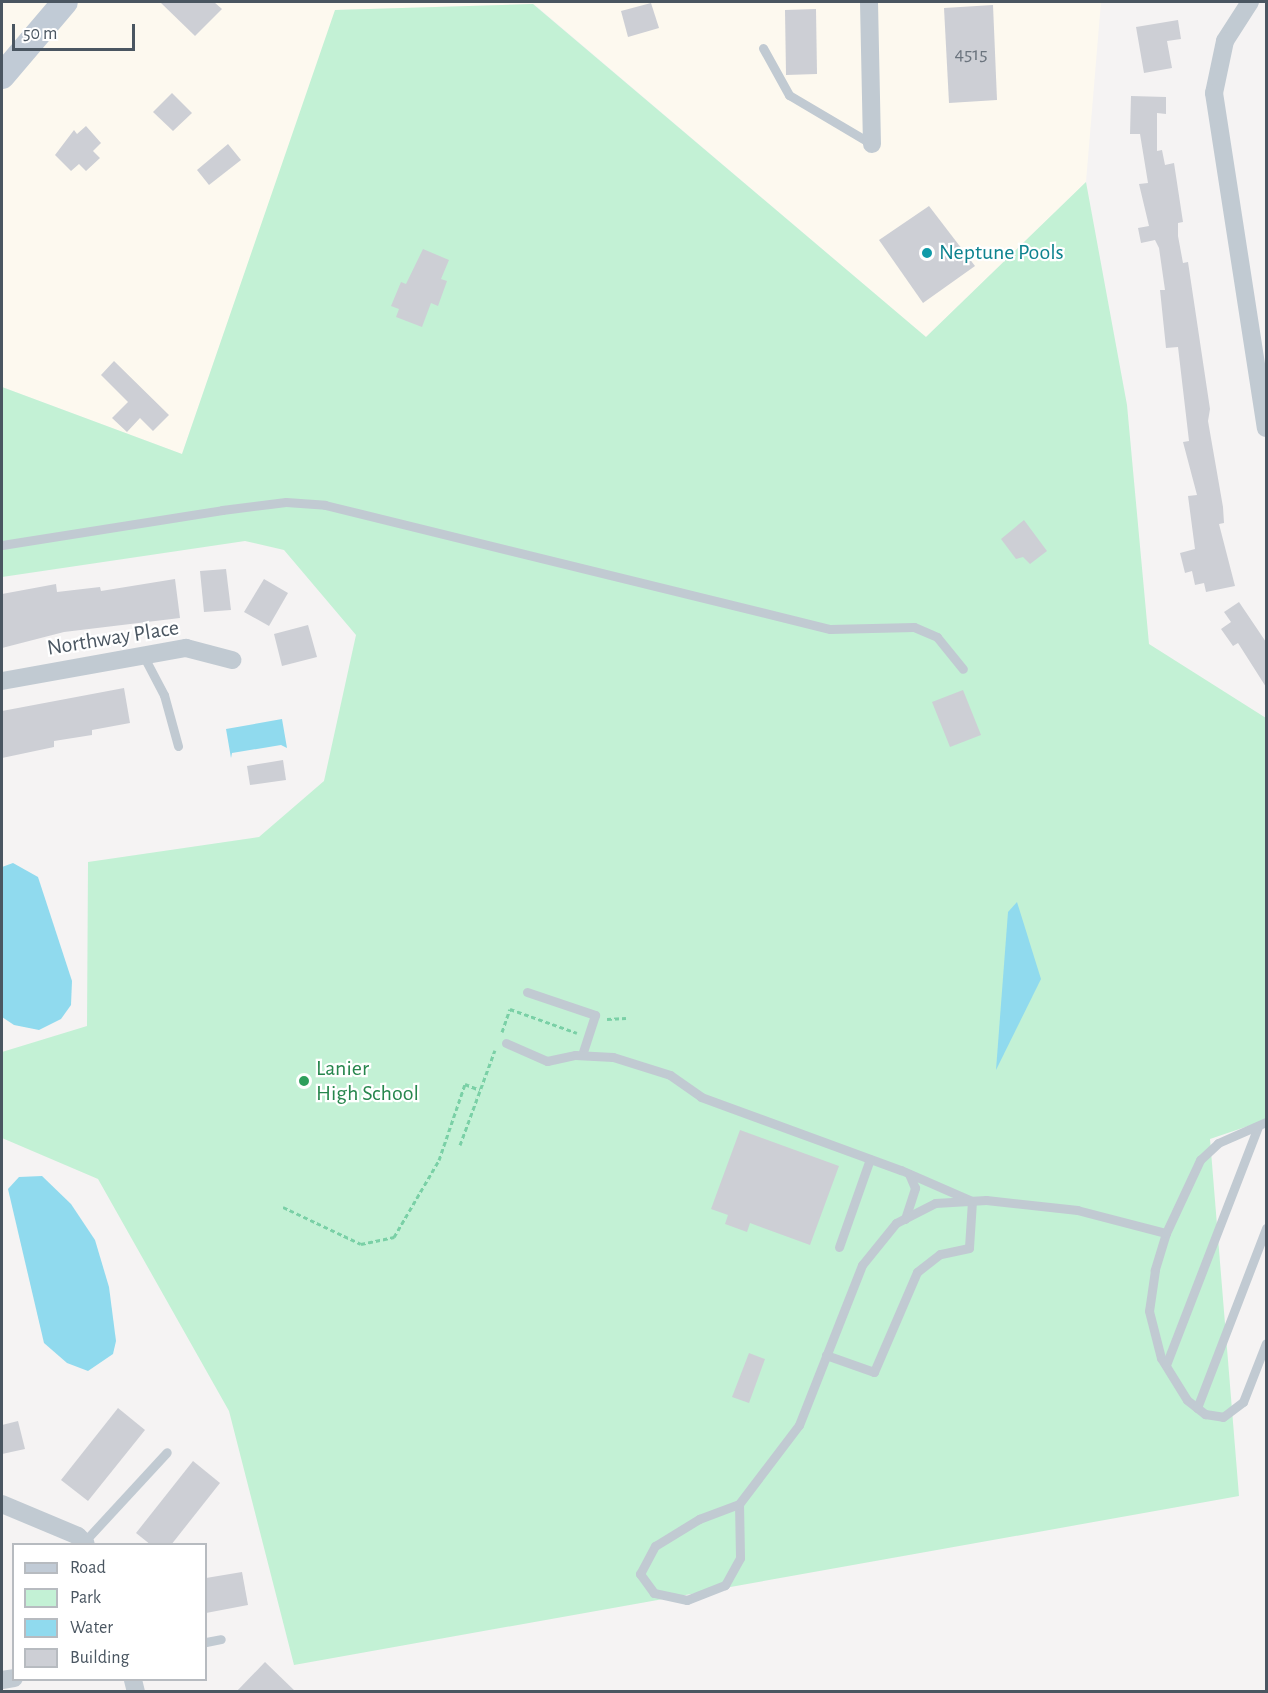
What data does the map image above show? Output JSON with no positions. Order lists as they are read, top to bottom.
{
  "streets": {
    "street": ["Northway Place"]
  },
  "places": ["Neptune Pools", "Lanier High School"],
  "house_numbers": ["4515"],
  "legend": [
    "Road",
    "Park",
    "Water",
    "Building"
  ],
  "scale_bar": "50 m"
}
